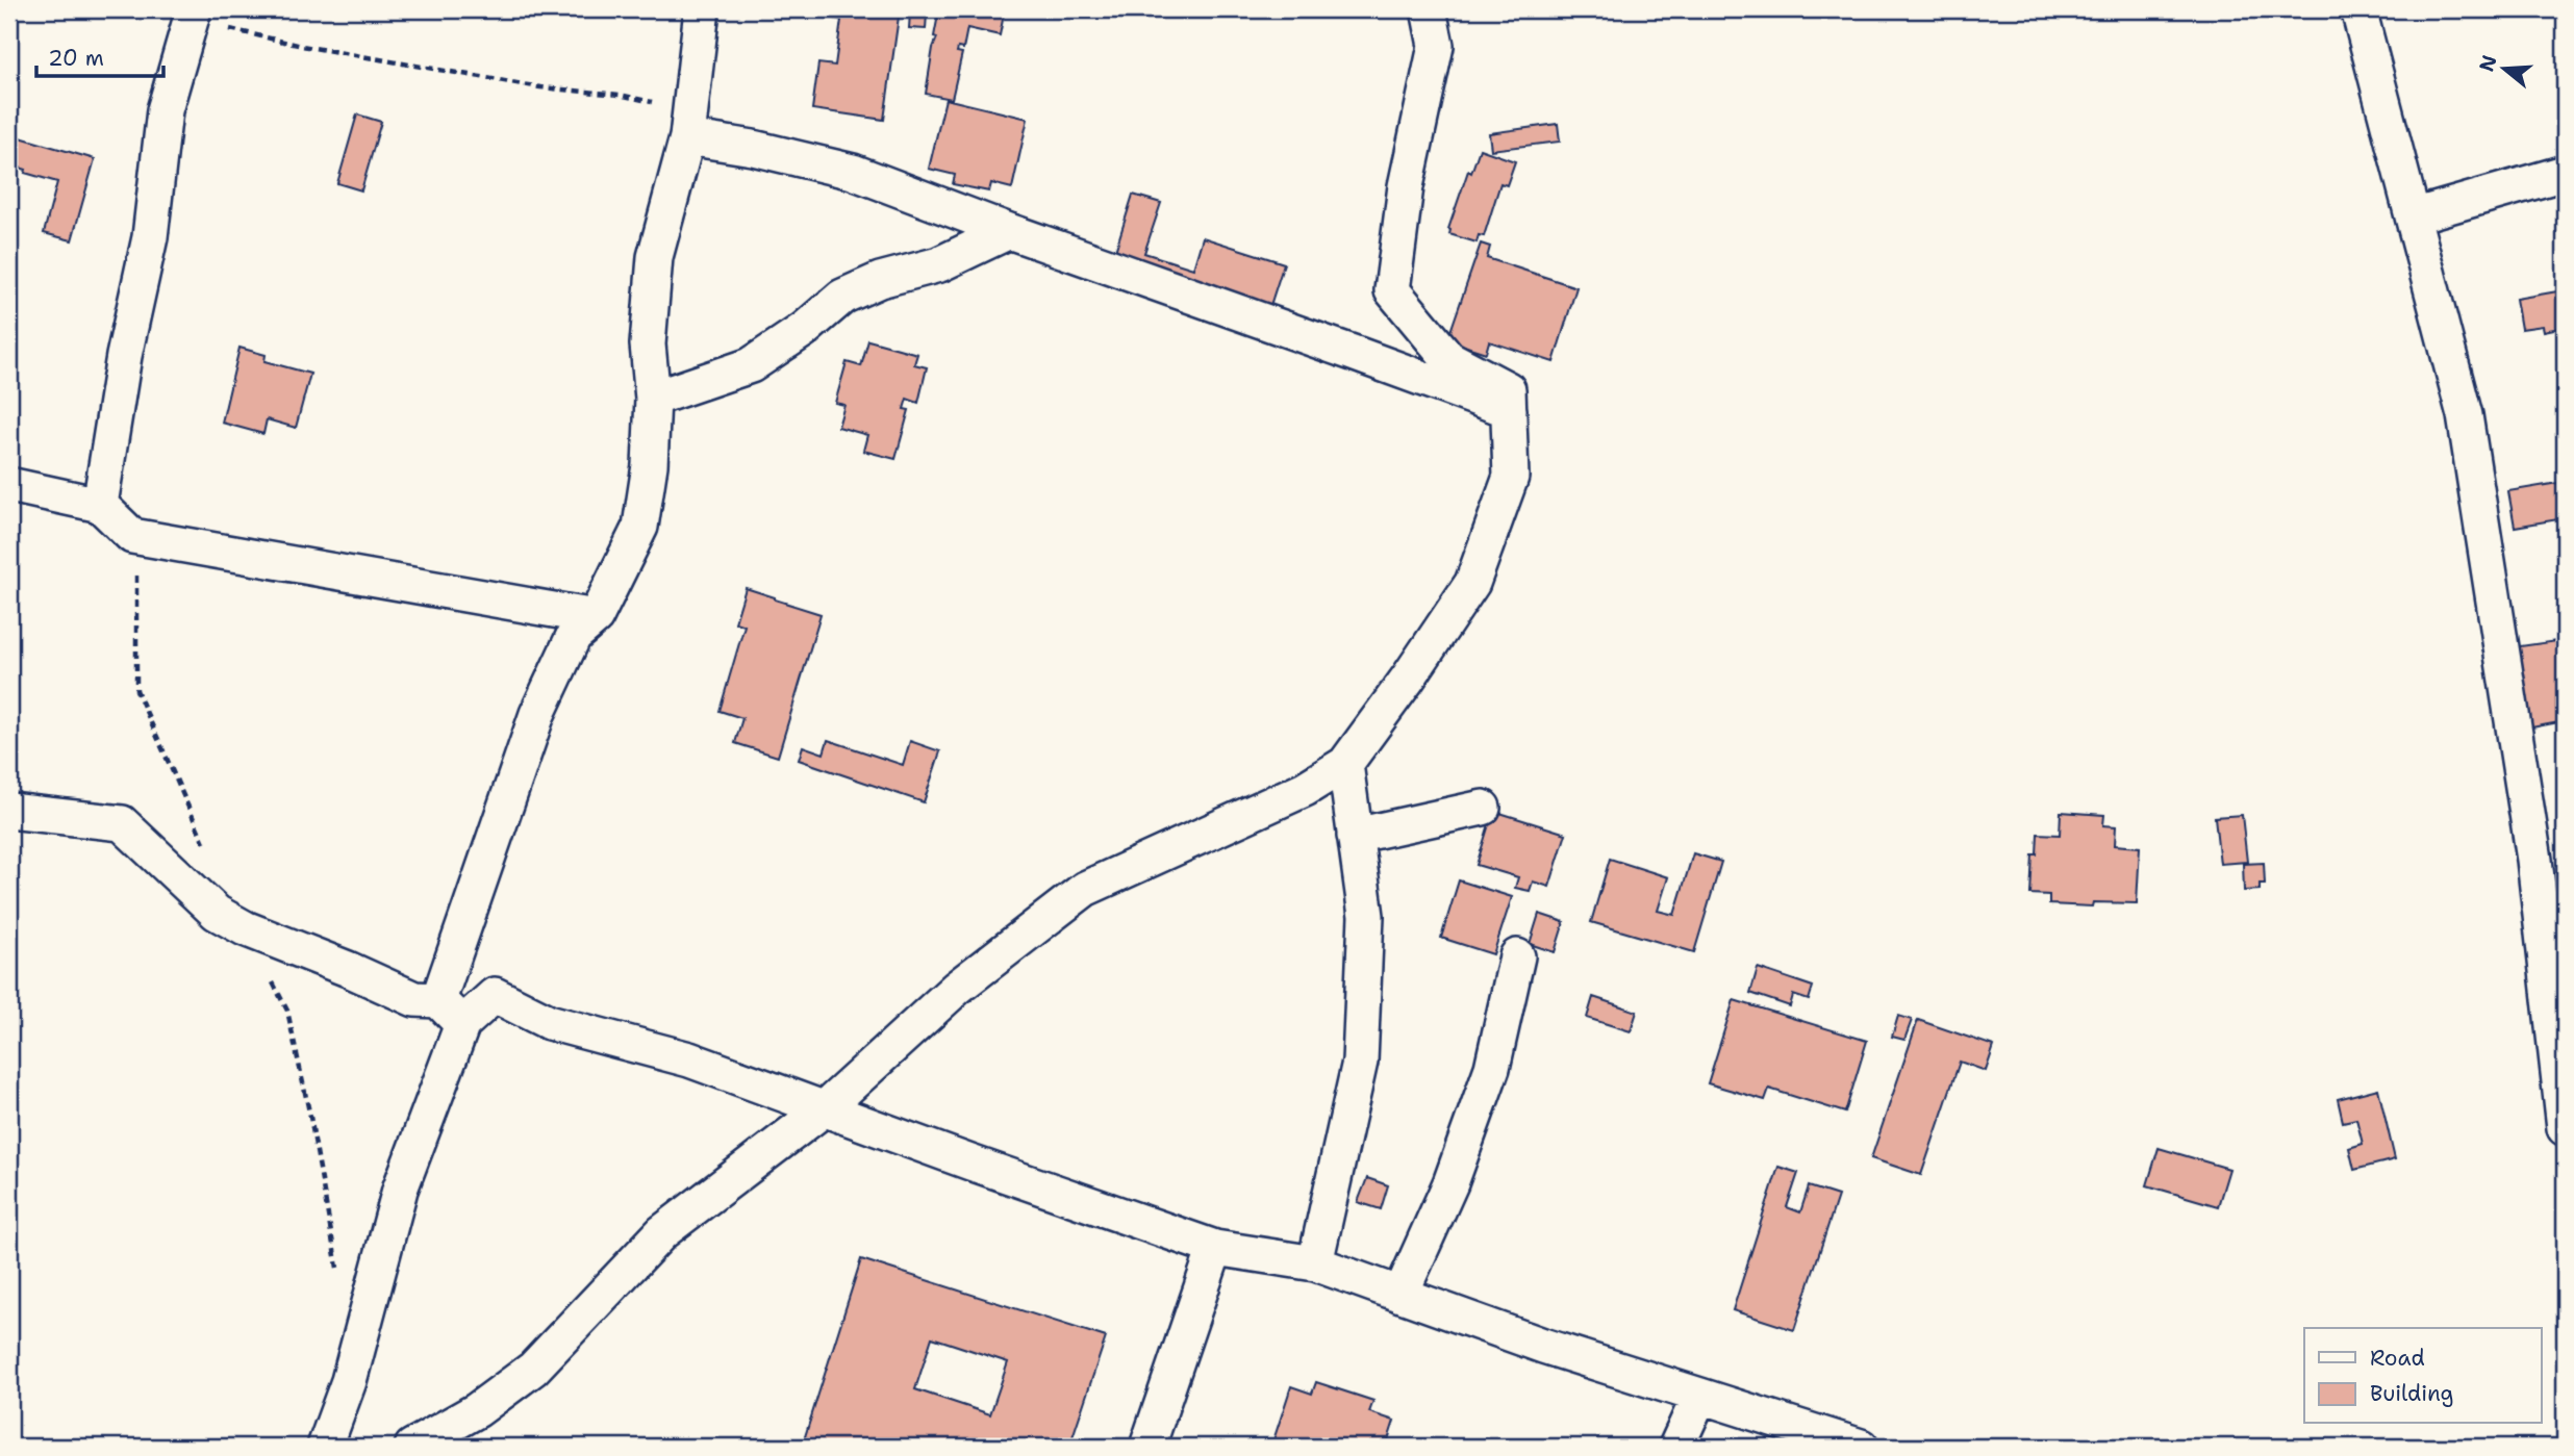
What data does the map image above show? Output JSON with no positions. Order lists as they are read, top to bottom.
{
  "legend": ["Road", "Building"],
  "scale_bar": "20 m",
  "north": "left"
}
